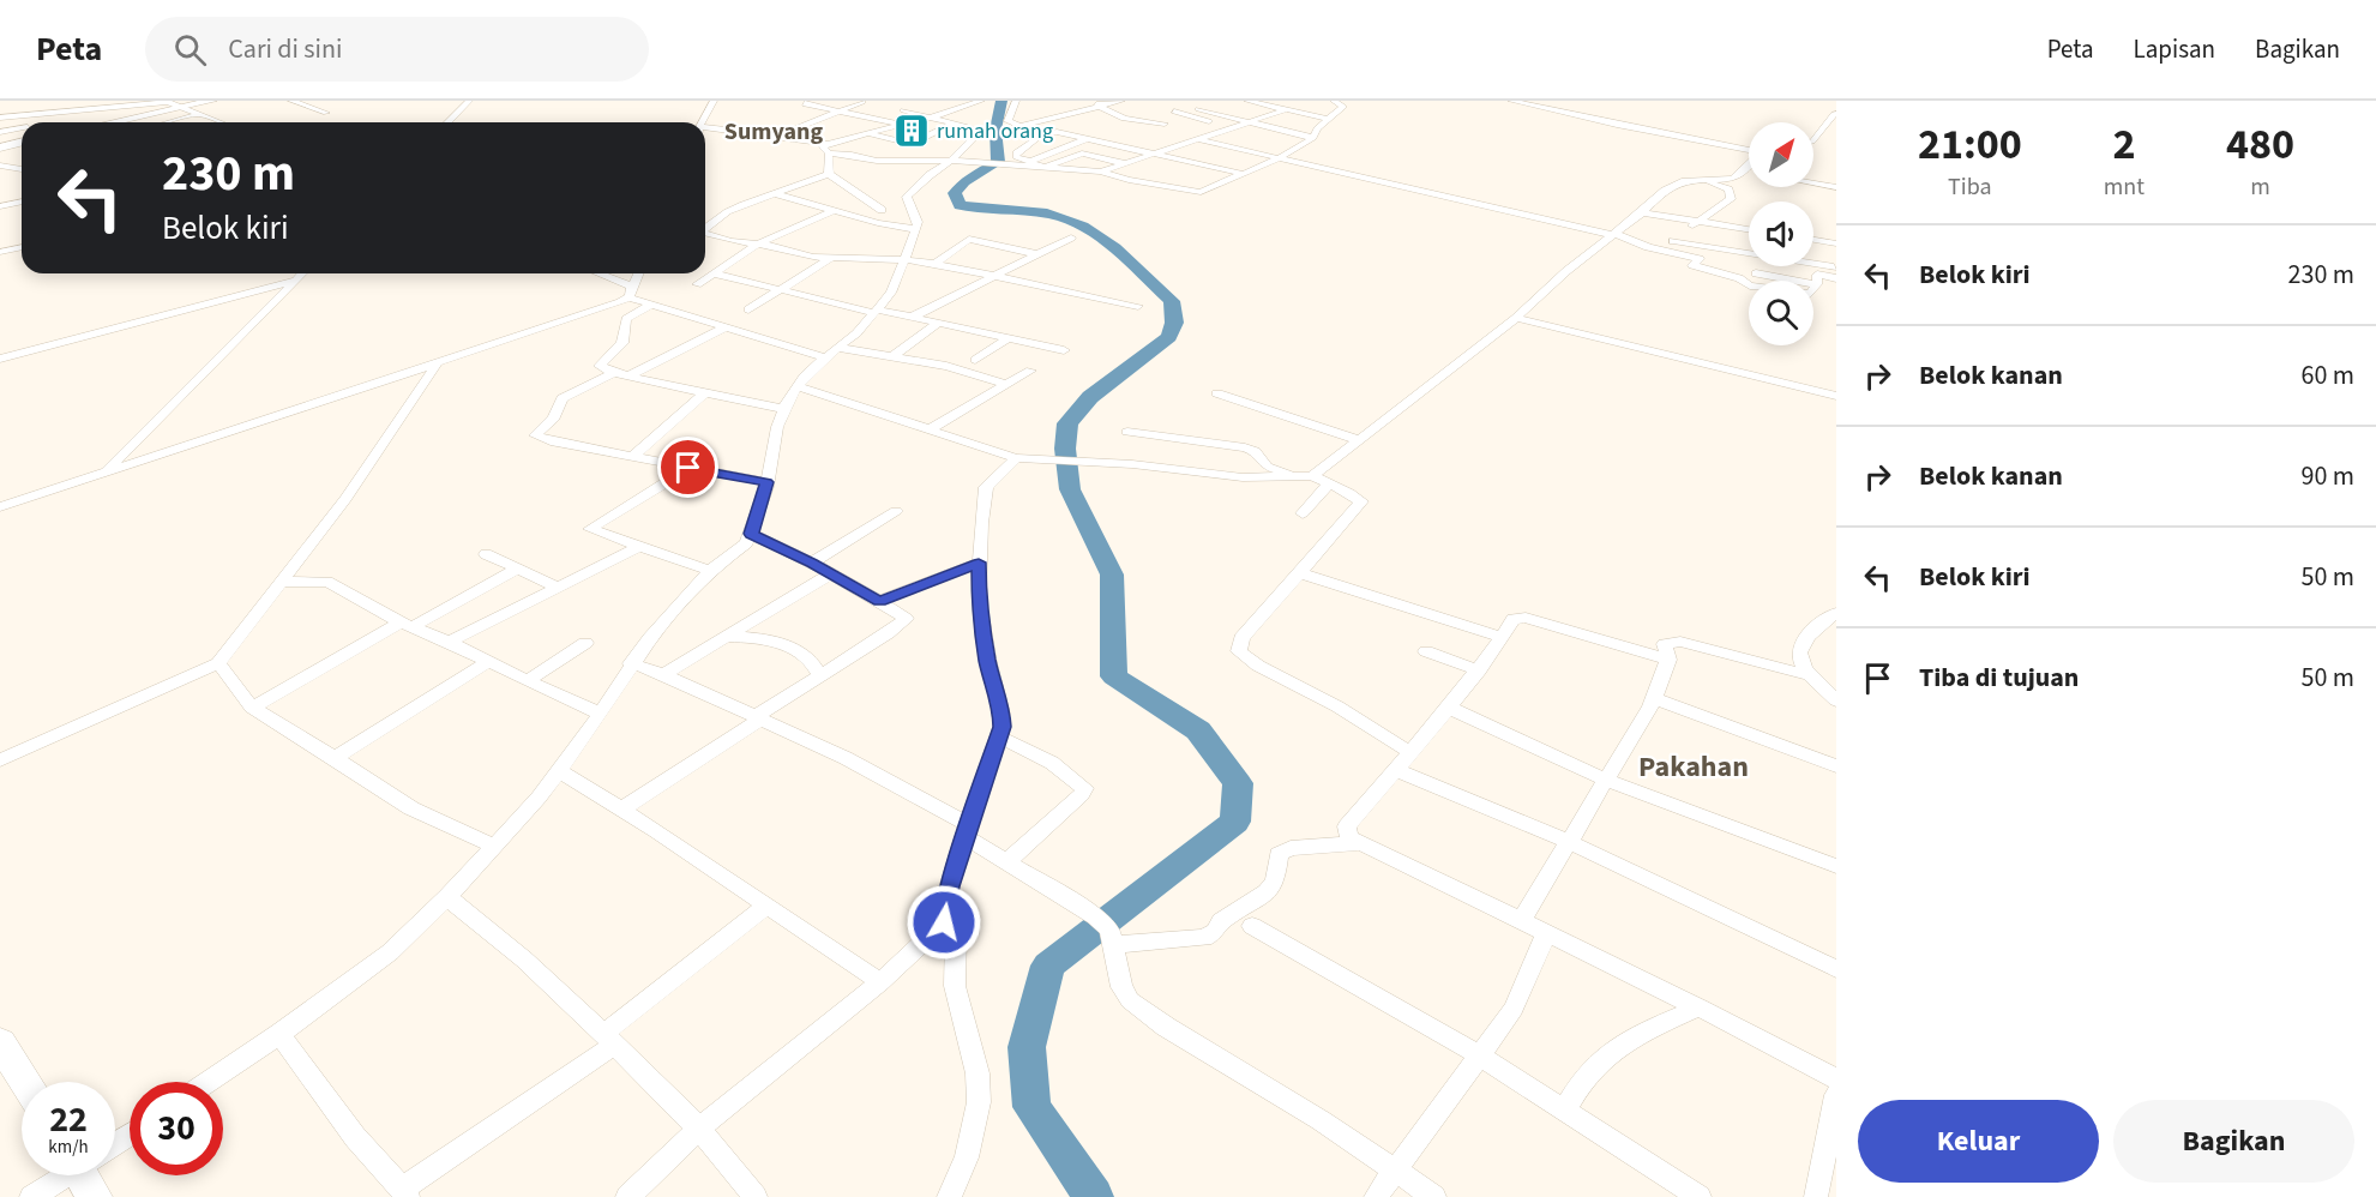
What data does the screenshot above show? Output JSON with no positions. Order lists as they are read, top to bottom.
{
  "districts": ["Sumyang", "Pakahan"],
  "places": {
    "building": ["rumah orang"]
  },
  "north": "top right",
  "page": {
    "header": "Peta",
    "search": "Cari di sini",
    "nav": ["Peta", "Lapisan", "Bagikan"],
    "eta": [
      "21:00",
      "Tiba",
      "2",
      "mnt",
      "480",
      "m"
    ],
    "turn": ["230 m", "Belok kiri"],
    "list": [
      {
        "name": "Belok kiri",
        "value": "230 m"
      },
      {
        "name": "Belok kanan",
        "value": "60 m"
      },
      {
        "name": "Belok kanan",
        "value": "90 m"
      },
      {
        "name": "Belok kiri",
        "value": "50 m"
      },
      {
        "name": "Tiba di tujuan",
        "value": "50 m"
      }
    ],
    "speed": "22 km/h",
    "limit": "30",
    "buttons": ["Keluar", "Bagikan"]
  }
}
